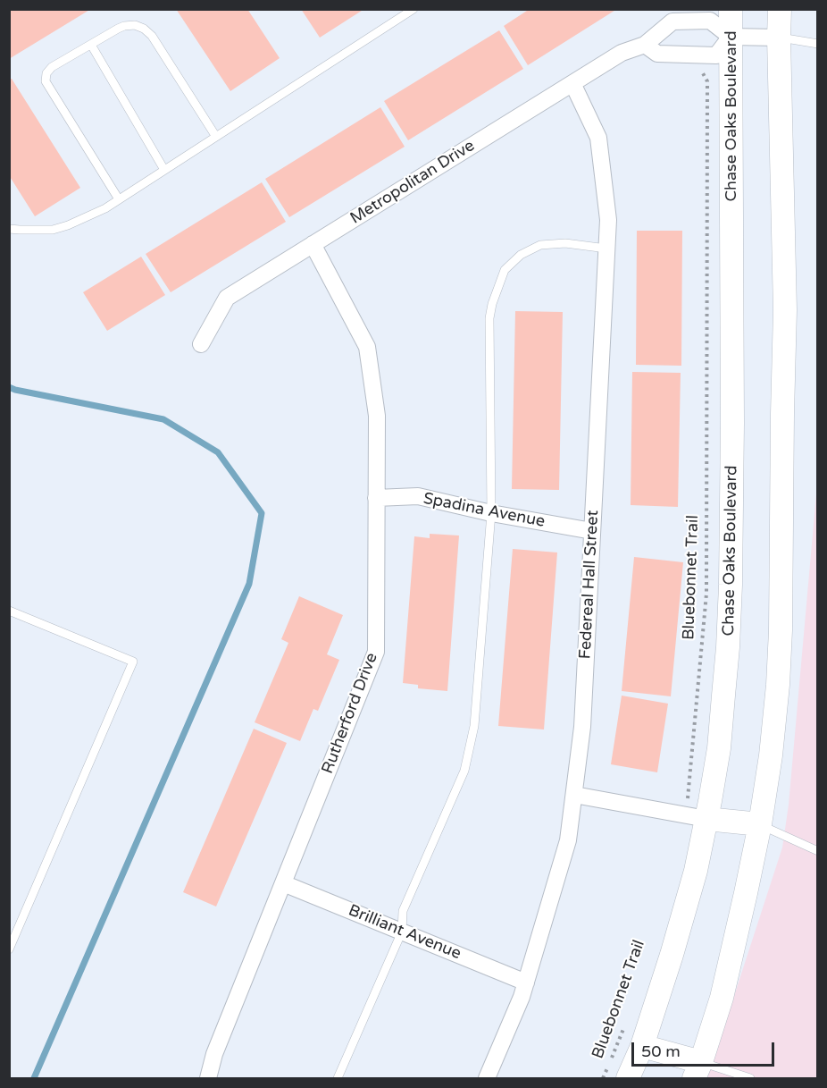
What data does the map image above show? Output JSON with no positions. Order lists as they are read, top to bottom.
{
  "streets": {
    "street": [
      "Chase Oaks Boulevard",
      "Metropolitan Drive",
      "Spadina Avenue",
      "Federeal Hall Street",
      "Rutherford Drive",
      "Brilliant Avenue"
    ],
    "path": ["Bluebonnet Trail"]
  },
  "crossings": [
    ["Chase Oaks Boulevard", "Metropolitan Drive"],
    ["Chase Oaks Boulevard", "Bluebonnet Trail"],
    ["Metropolitan Drive", "Federeal Hall Street"],
    ["Metropolitan Drive", "Rutherford Drive"],
    ["Spadina Avenue", "Federeal Hall Street"],
    ["Spadina Avenue", "Rutherford Drive"],
    ["Federeal Hall Street", "Brilliant Avenue"],
    ["Rutherford Drive", "Brilliant Avenue"]
  ],
  "scale_bar": "50 m"
}
